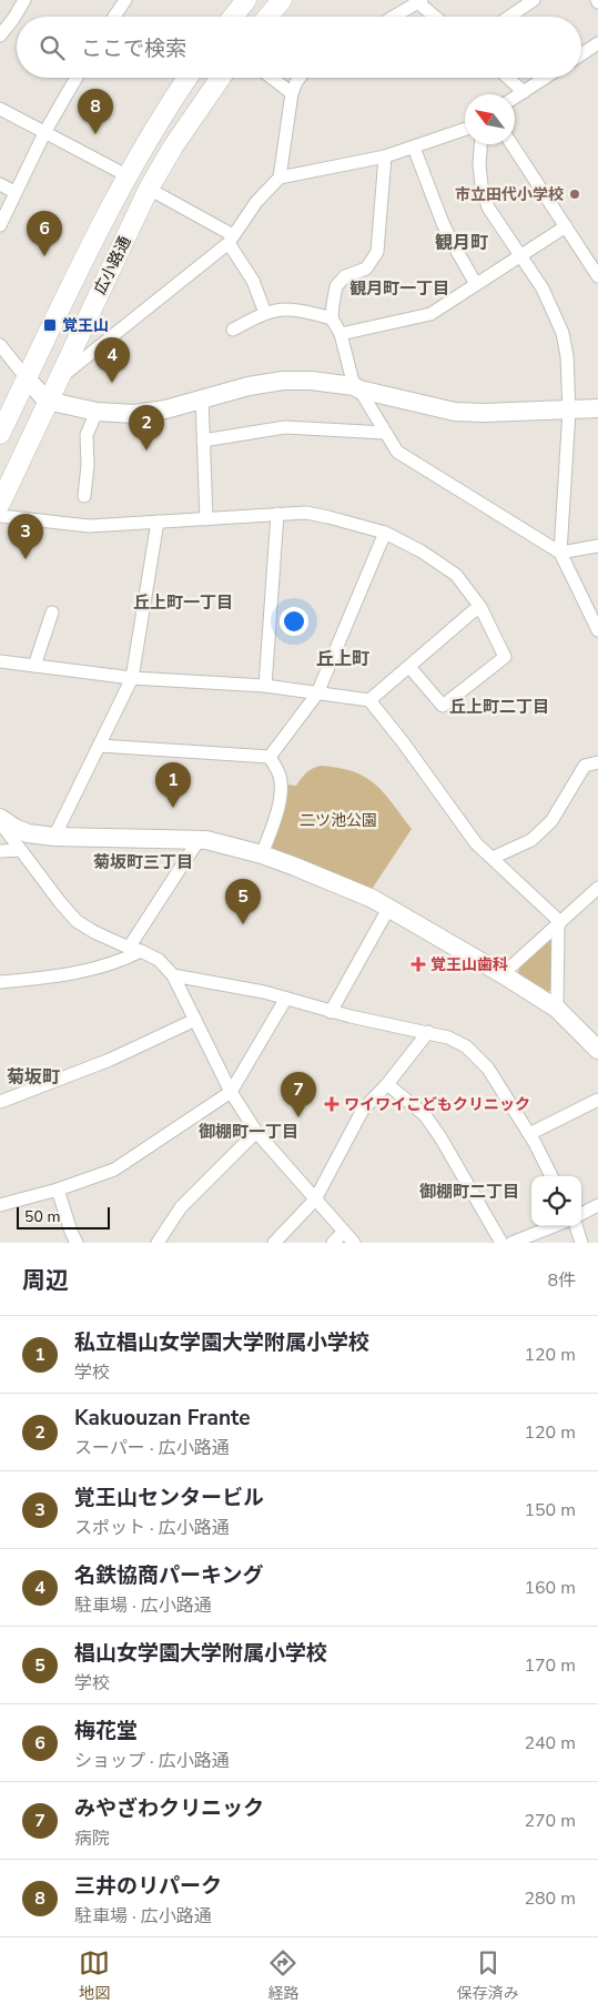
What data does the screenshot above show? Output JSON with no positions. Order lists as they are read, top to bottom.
{
  "streets": {
    "main road": ["広小路通"]
  },
  "districts": [
    "観月町",
    "観月町一丁目",
    "丘上町一丁目",
    "丘上町",
    "丘上町二丁目",
    "菊坂町三丁目",
    "菊坂町",
    "御棚町一丁目",
    "御棚町二丁目"
  ],
  "parks": ["二ツ池公園"],
  "places": {
    "other": ["市立田代小学校"],
    "transit": ["覚王山"],
    "health": ["覚王山歯科", "ワイワイこどもクリニック"]
  },
  "scale_bar": "50 m",
  "north": "top left",
  "page": {
    "search": "ここで検索",
    "pins": [
      "8",
      "6",
      "4",
      "2",
      "3",
      "1",
      "5",
      "7"
    ],
    "scale": "50 m",
    "heading": ["周辺", "8件"],
    "list": [
      {
        "mark": "1",
        "name": "私立椙山女学園大学附属小学校",
        "note": "学校",
        "value": "120 m"
      },
      {
        "mark": "2",
        "name": "Kakuouzan Frante",
        "note": "スーパー · 広小路通",
        "value": "120 m"
      },
      {
        "mark": "3",
        "name": "覚王山センタービル",
        "note": "スポット · 広小路通",
        "value": "150 m"
      },
      {
        "mark": "4",
        "name": "名鉄協商パーキング",
        "note": "駐車場 · 広小路通",
        "value": "160 m"
      },
      {
        "mark": "5",
        "name": "椙山女学園大学附属小学校",
        "note": "学校",
        "value": "170 m"
      },
      {
        "mark": "6",
        "name": "梅花堂",
        "note": "ショップ · 広小路通",
        "value": "240 m"
      },
      {
        "mark": "7",
        "name": "みやざわクリニック",
        "note": "病院",
        "value": "270 m"
      },
      {
        "mark": "8",
        "name": "三井のリパーク",
        "note": "駐車場 · 広小路通",
        "value": "280 m"
      }
    ],
    "nav": ["地図", "経路", "保存済み"]
  }
}
